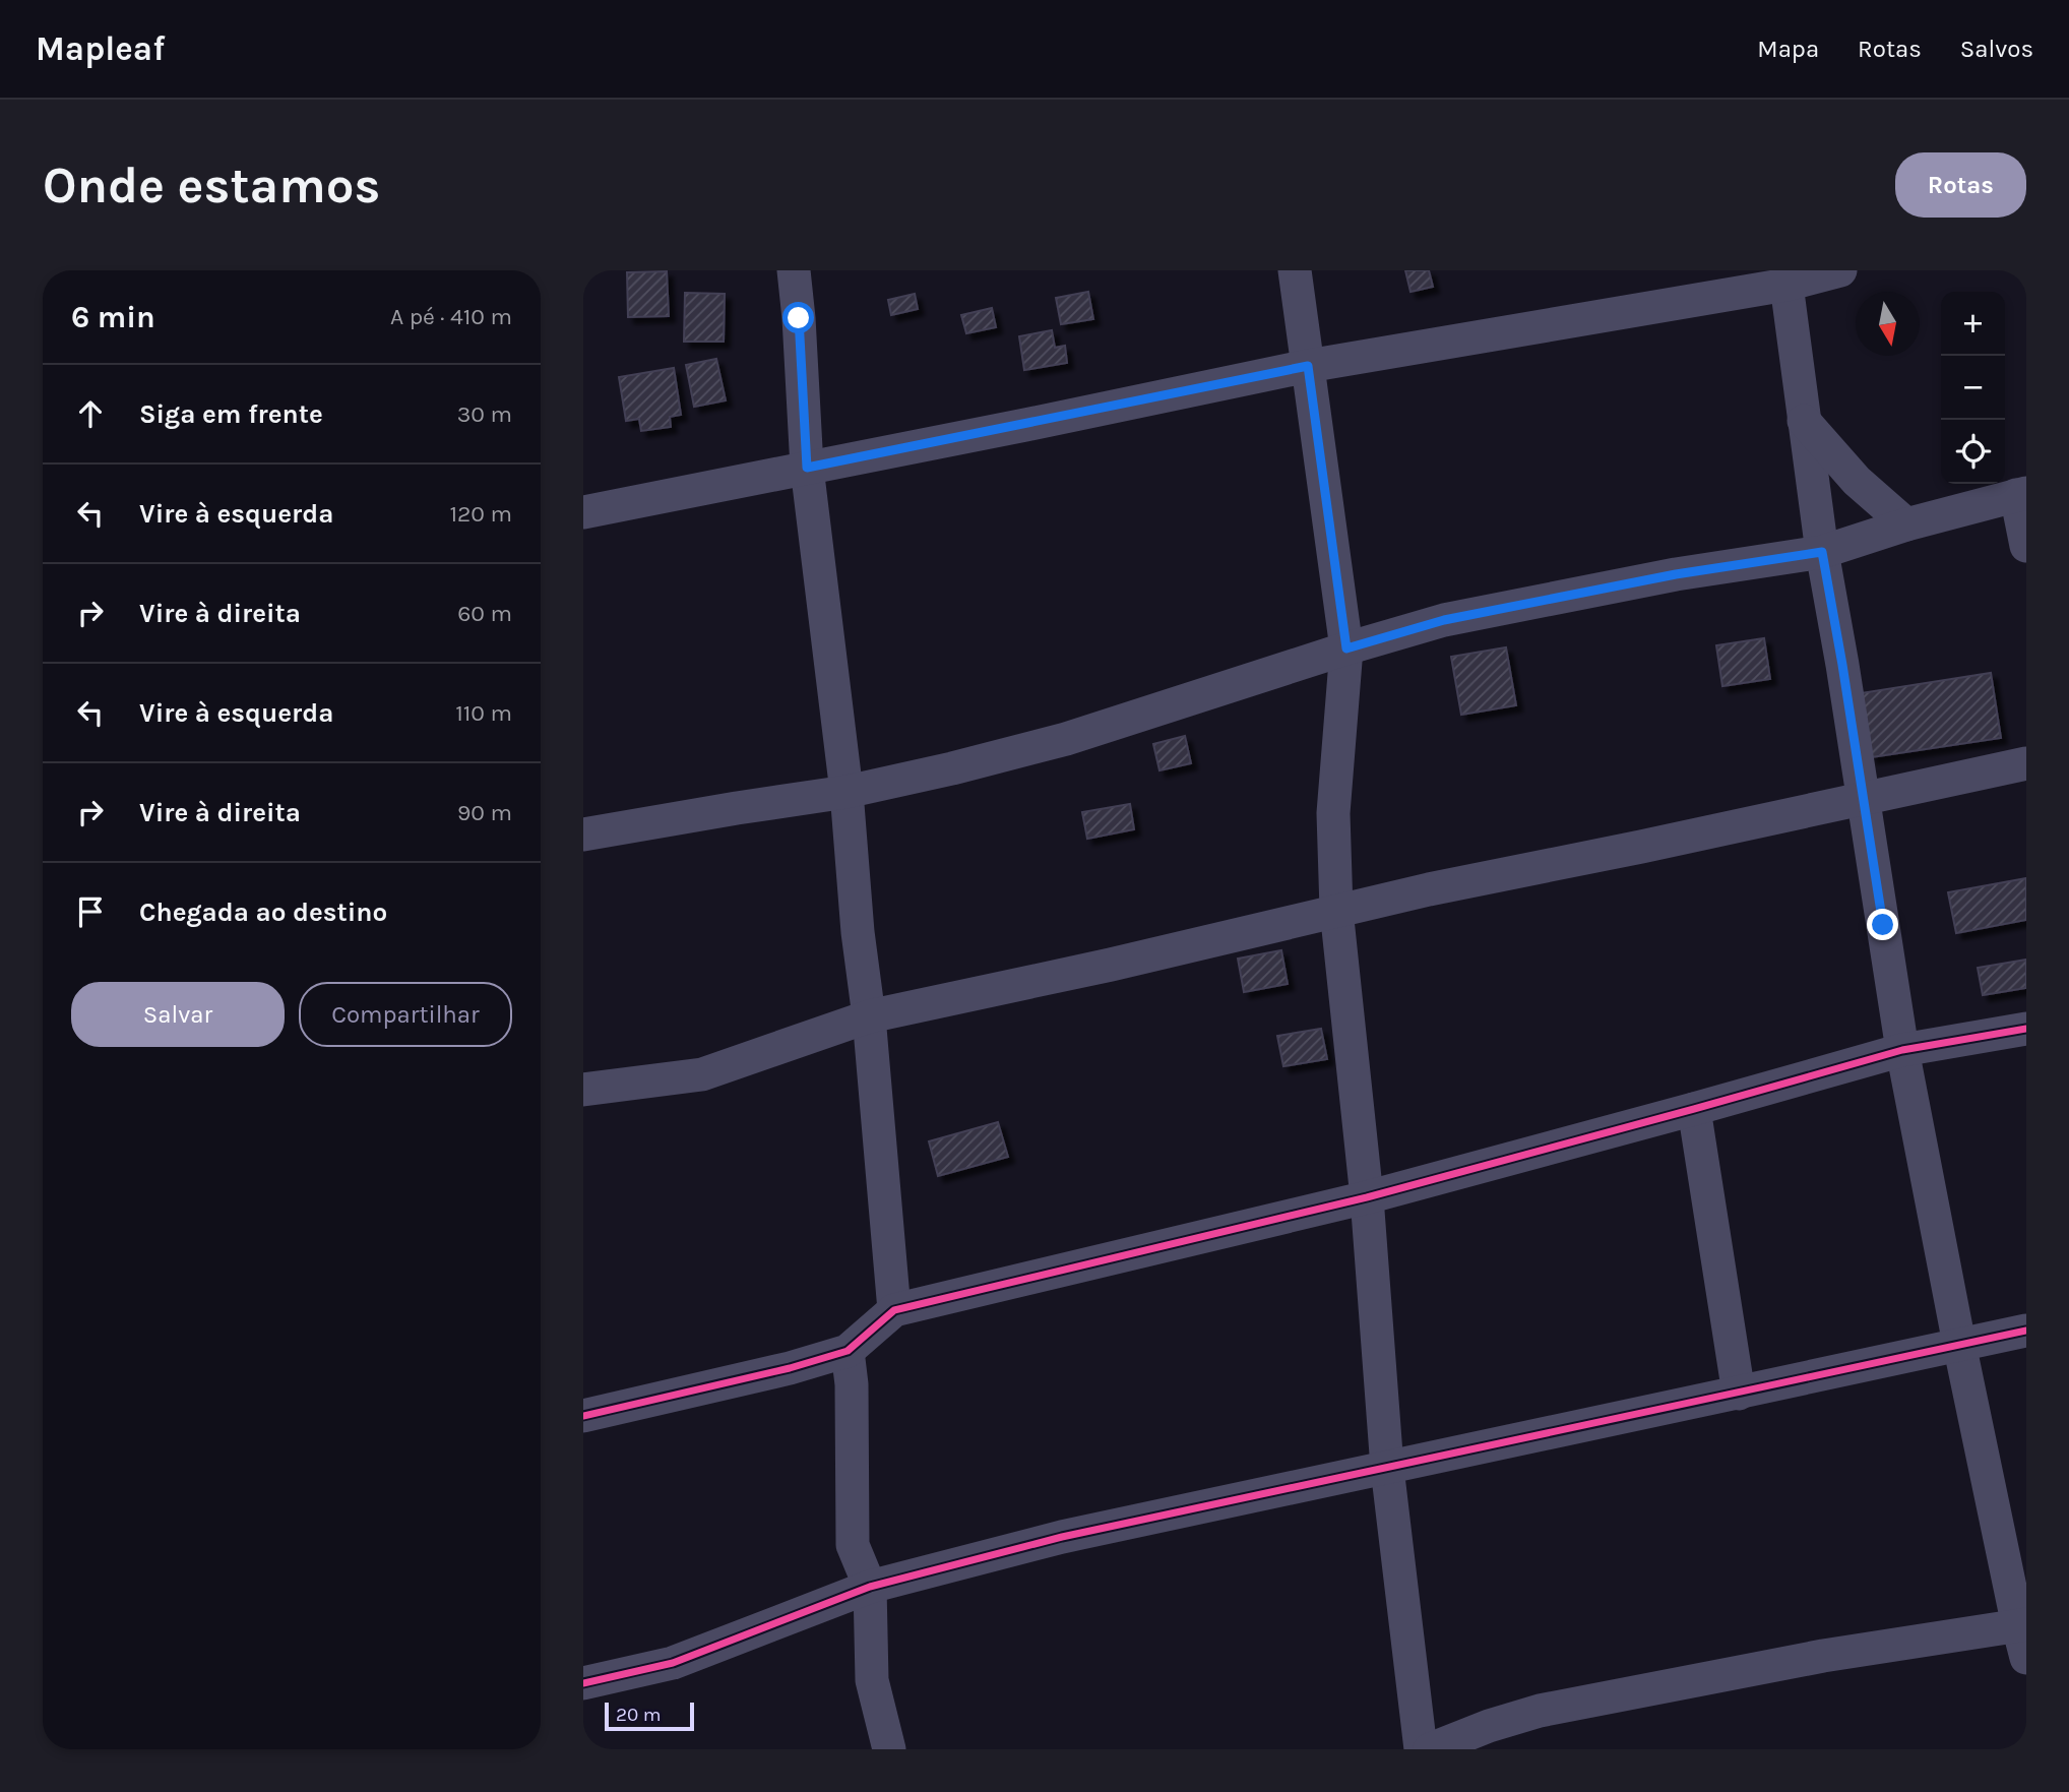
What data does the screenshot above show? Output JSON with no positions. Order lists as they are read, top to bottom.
{
  "scale_bar": "20 m",
  "north": "bottom",
  "page": {
    "header": "Mapleaf",
    "nav": ["Mapa", "Rotas", "Salvos"],
    "buttons": [
      "Rotas",
      ["Salvar", "Compartilhar"]
    ],
    "title": "Onde estamos",
    "heading": ["6 min", "A pé · 410 m"],
    "map_buttons": ["+", "−"],
    "list": [
      ["Siga em frente", "30 m"],
      ["Vire à esquerda", "120 m"],
      ["Vire à direita", "60 m"],
      ["Vire à esquerda", "110 m"],
      ["Vire à direita", "90 m"],
      "Chegada ao destino"
    ],
    "scale": "20 m"
  }
}
